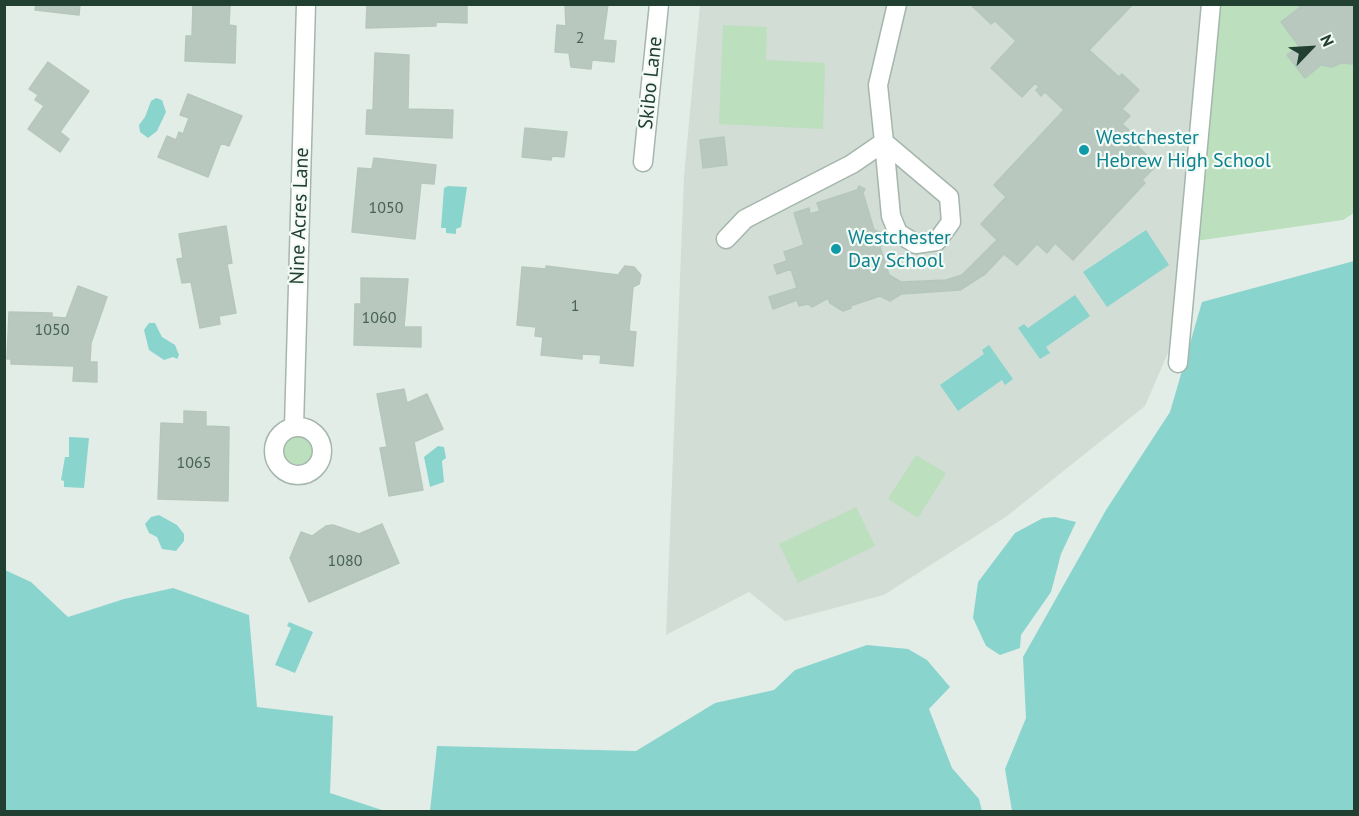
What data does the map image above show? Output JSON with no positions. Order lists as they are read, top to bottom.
{
  "streets": {
    "street": ["Skibo Lane", "Nine Acres Lane"]
  },
  "places": ["Westchester Hebrew High School", "Westchester Day School"],
  "house_numbers": [
    "2",
    "1050",
    "1",
    "1060",
    "1050",
    "1065",
    "1080"
  ],
  "north": "top right"
}
